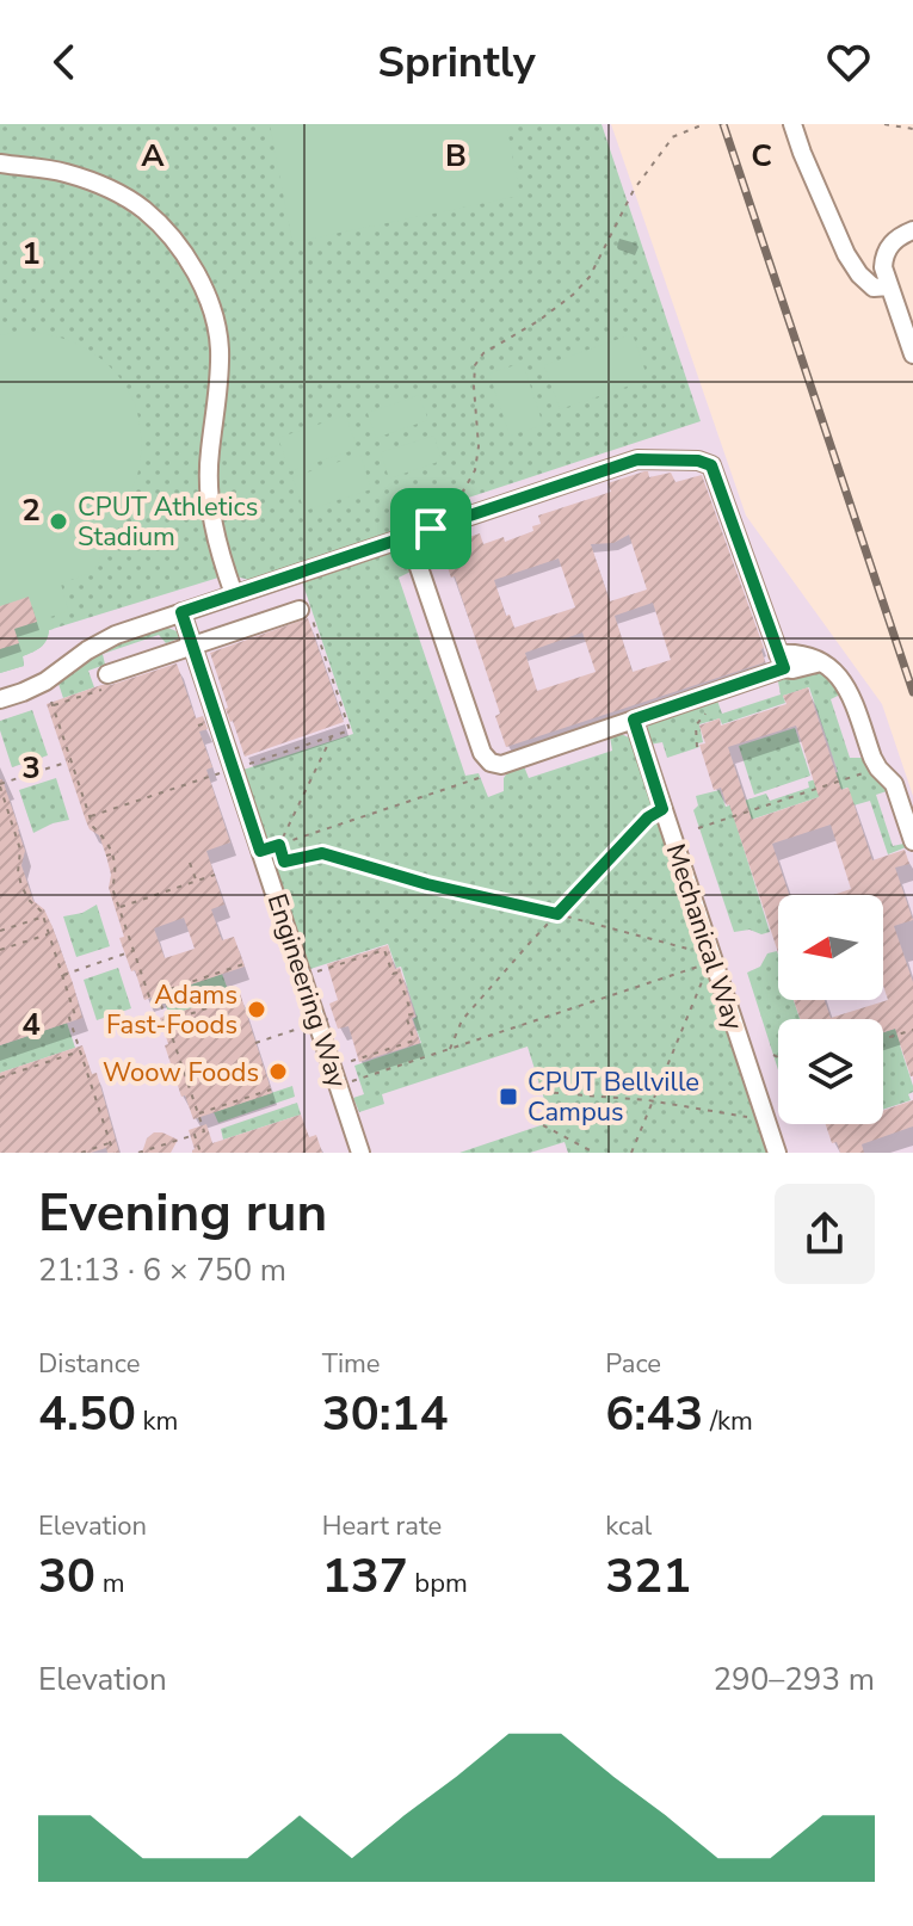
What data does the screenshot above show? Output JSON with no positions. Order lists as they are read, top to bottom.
{
  "streets": {
    "street": ["Mechanical Way", "Engineering Way"]
  },
  "places": {
    "other": ["CPUT Athletics Stadium", "Adams Fast-Foods", "Woow Foods"],
    "transit": ["CPUT Bellville Campus"]
  },
  "north": "left",
  "page": {
    "header": "Sprintly",
    "heading": ["Evening run", "21:13 · 6 × 750 m"],
    "stats": [
      ["Distance", "4.50 km"],
      ["Time", "30:14"],
      ["Pace", "6:43 /km"],
      ["Elevation", "30 m"],
      ["Heart rate", "137 bpm"],
      ["kcal", "321"]
    ],
    "chart": ["Elevation", "290–293 m"]
  },
  "grid": {
    "columns": ["A", "B", "C"],
    "rows": [
      "1",
      "2",
      "3",
      "4"
    ]
  }
}
